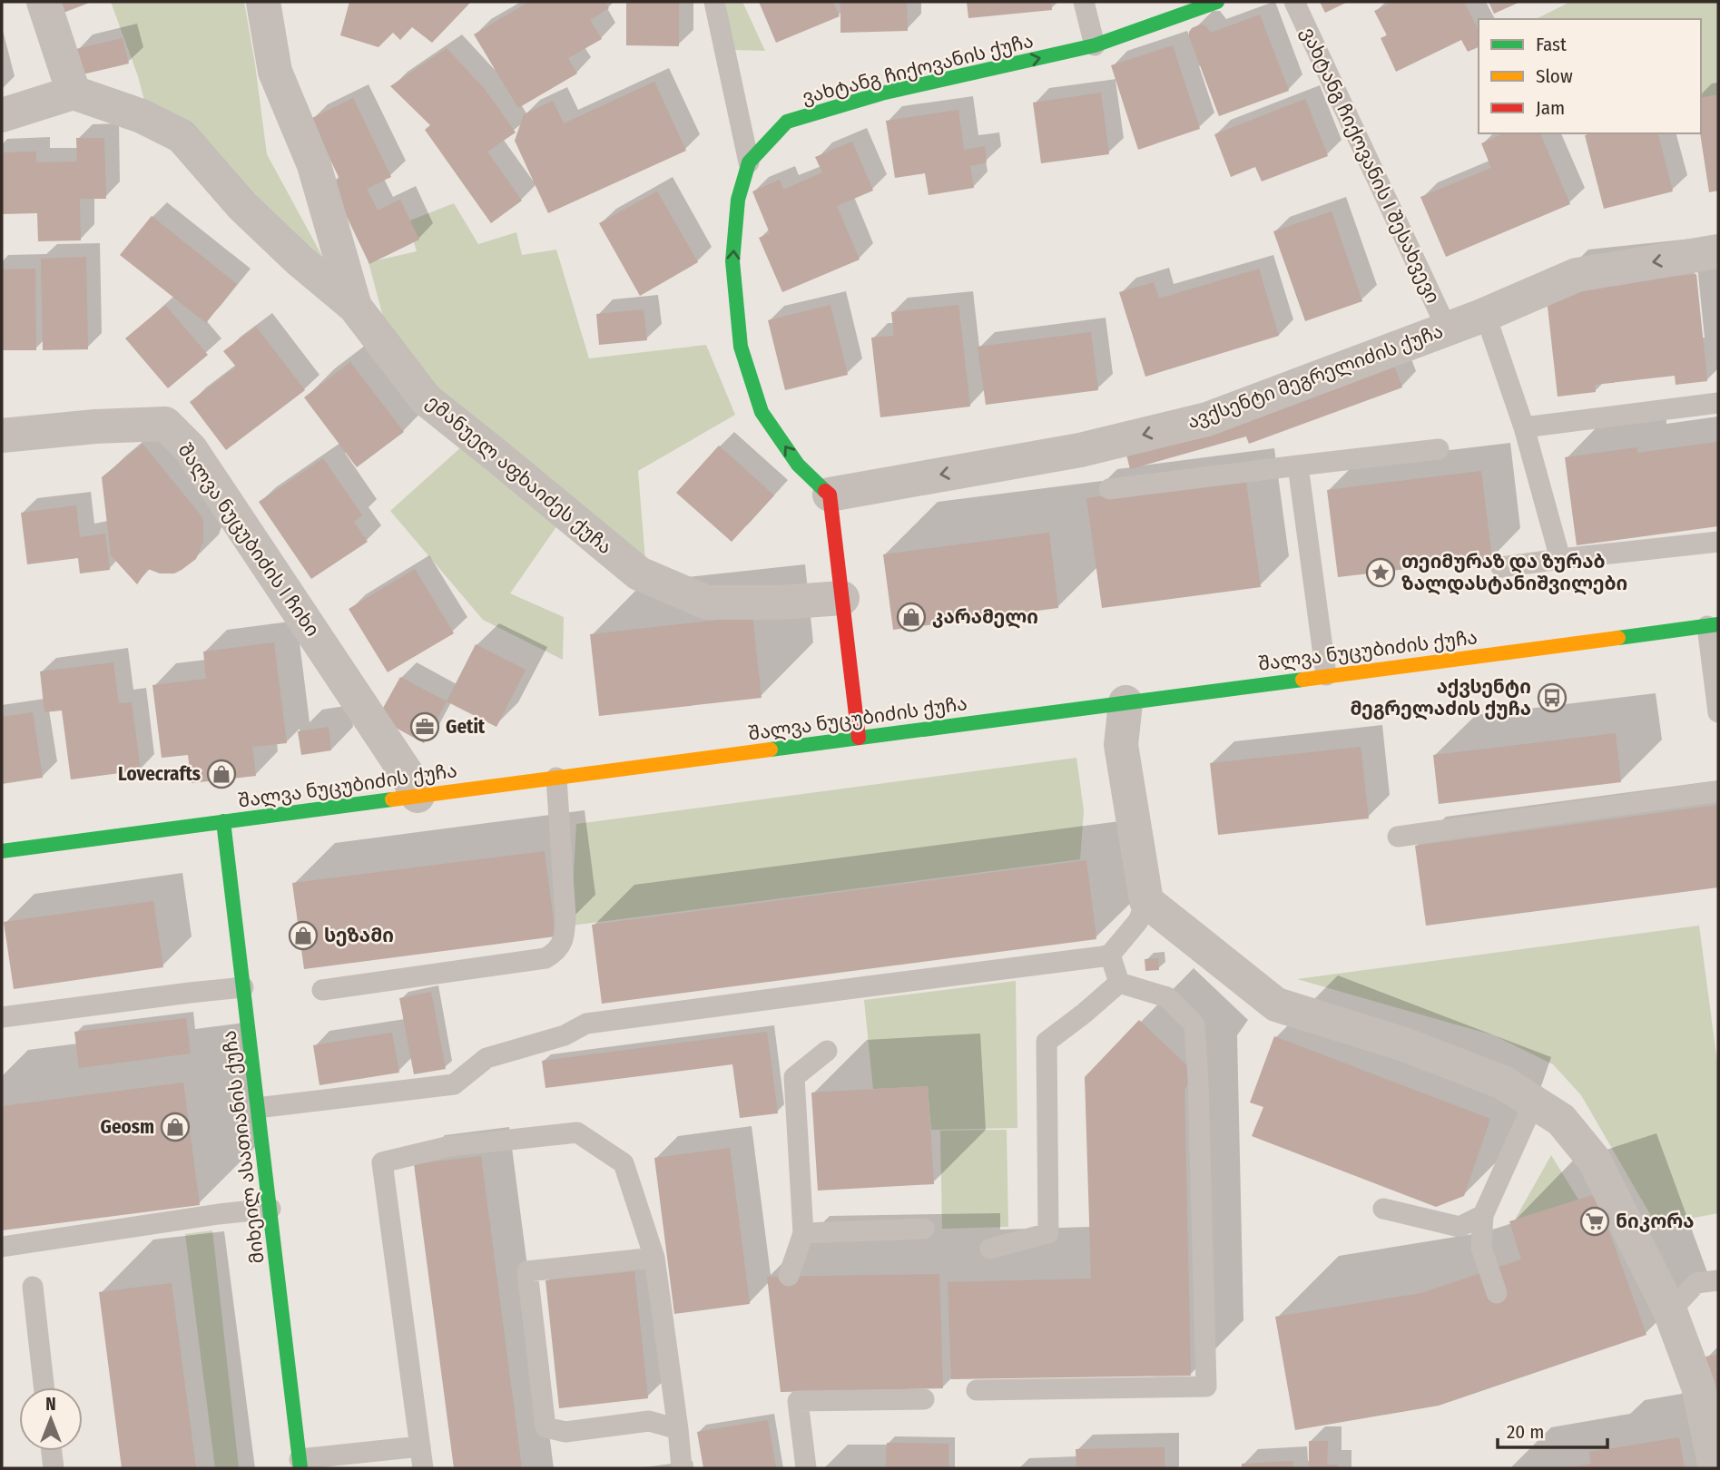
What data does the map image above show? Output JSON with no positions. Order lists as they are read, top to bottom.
{
  "streets": {
    "main road": ["ვახტანგ ჩიქოვანის ქუჩა", "შალვა ნუცუბიძის ქუჩა", "მიხეილ ასათიანის ქუჩა"],
    "street": ["ავქსენტი მეგრელიძის ქუჩა", "ემანუელ აფხაიძეს ქუჩა", "შალვა ნუცუბიძის I ჩიხი"],
    "lane": ["ვახტანგ ჩიქოვანის I შესახვევი"]
  },
  "crossings": [
    ["ვახტანგ ჩიქოვანის ქუჩა", "ავქსენტი მეგრელიძის ქუჩა"],
    ["ვახტანგ ჩიქოვანის I შესახვევი", "ავქსენტი მეგრელიძის ქუჩა"],
    ["შალვა ნუცუბიძის I ჩიხი", "შალვა ნუცუბიძის ქუჩა"],
    ["შალვა ნუცუბიძის ქუჩა", "მიხეილ ასათიანის ქუჩა"]
  ],
  "one_way": ["ავქსენტი მეგრელიძის ქუჩა"],
  "places": {
    "place": ["თეიმურაზ და ზურაბ ზალდასტანიშვილები"],
    "shop": [
      "კარამელი",
      "Lovecrafts",
      "სეზამი",
      "Geosm"
    ],
    "bus stop": ["აქვსენტი მეგრელაძის ქუჩა"],
    "office": ["Getit"],
    "supermarket": ["ნიკორა"]
  },
  "legend": ["Fast", "Slow", "Jam"],
  "scale_bar": "20 m",
  "north": "top"
}
